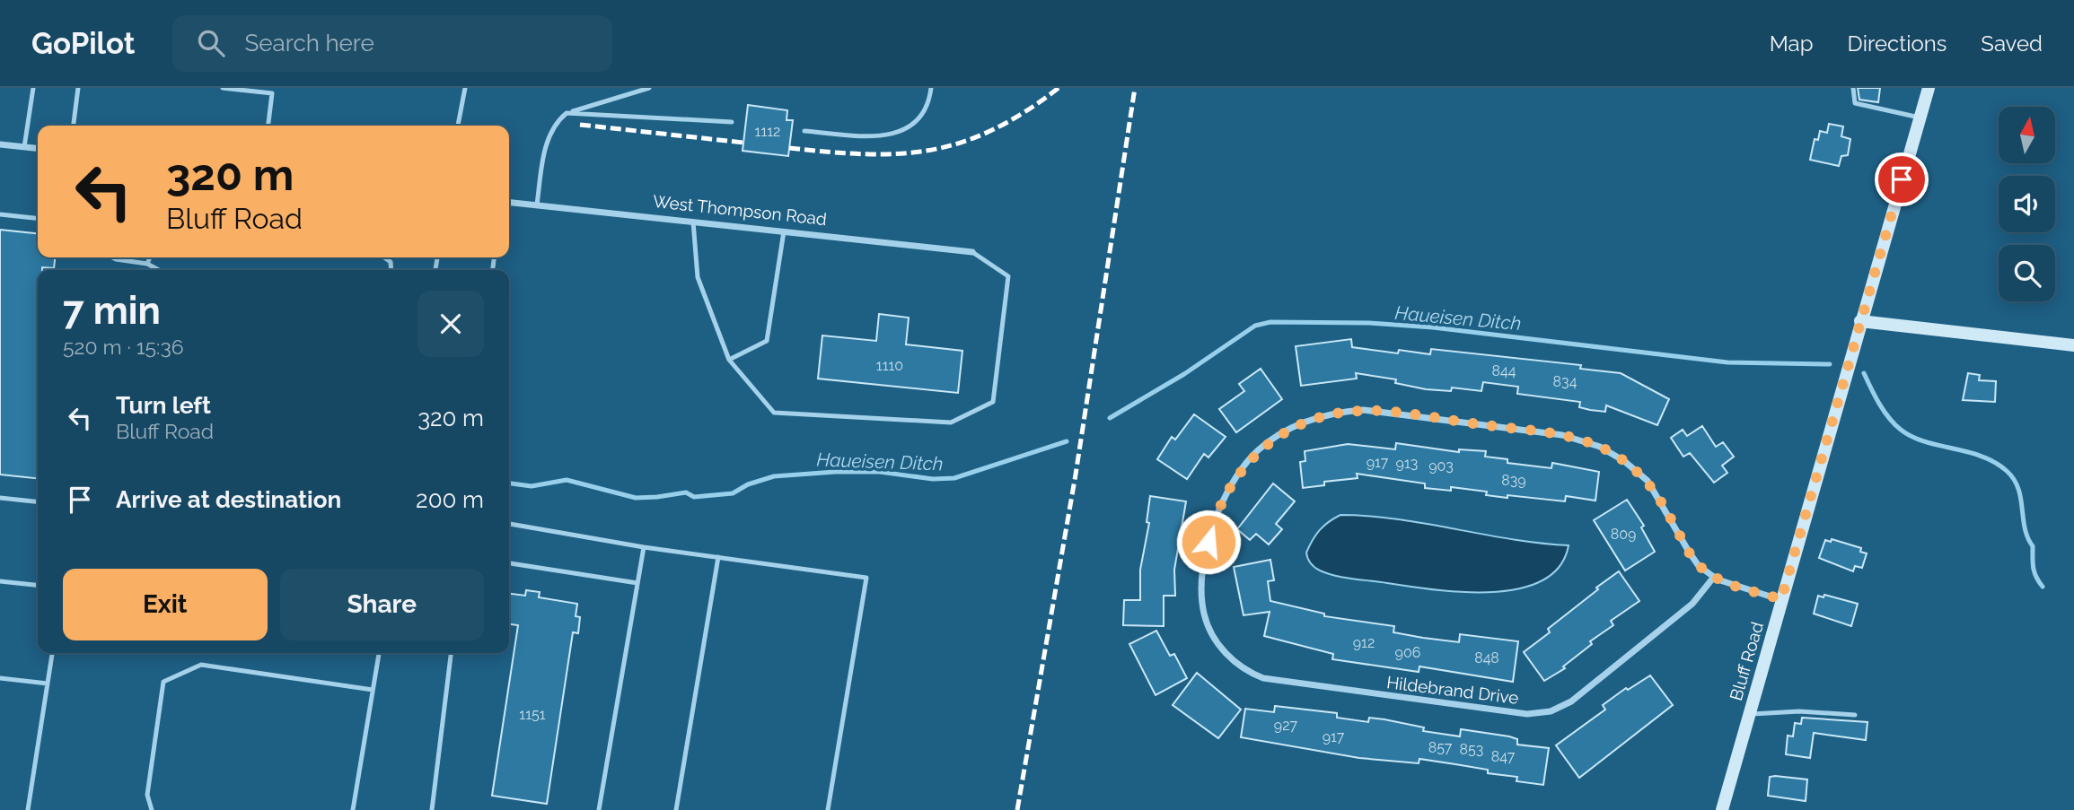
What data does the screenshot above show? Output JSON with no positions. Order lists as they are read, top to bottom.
{
  "streets": {
    "main road": ["Bluff Road"],
    "street": ["West Thompson Road", "Hildebrand Drive"]
  },
  "water": ["Haueisen Ditch"],
  "house_numbers": [
    "1112",
    "1110",
    "844",
    "834",
    "917",
    "913",
    "903",
    "839",
    "809",
    "912",
    "906",
    "848",
    "1151",
    "927",
    "917",
    "857",
    "853",
    "847"
  ],
  "north": "top",
  "page": {
    "header": "GoPilot",
    "search": "Search here",
    "nav": ["Map", "Directions", "Saved"],
    "turn": ["320 m", "Bluff Road"],
    "heading": ["7 min", "520 m · 15:36"],
    "list": [
      {
        "name": "Turn left",
        "note": "Bluff Road",
        "value": "320 m"
      },
      {
        "name": "Arrive at destination",
        "value": "200 m"
      }
    ],
    "buttons": ["Exit", "Share"]
  }
}
